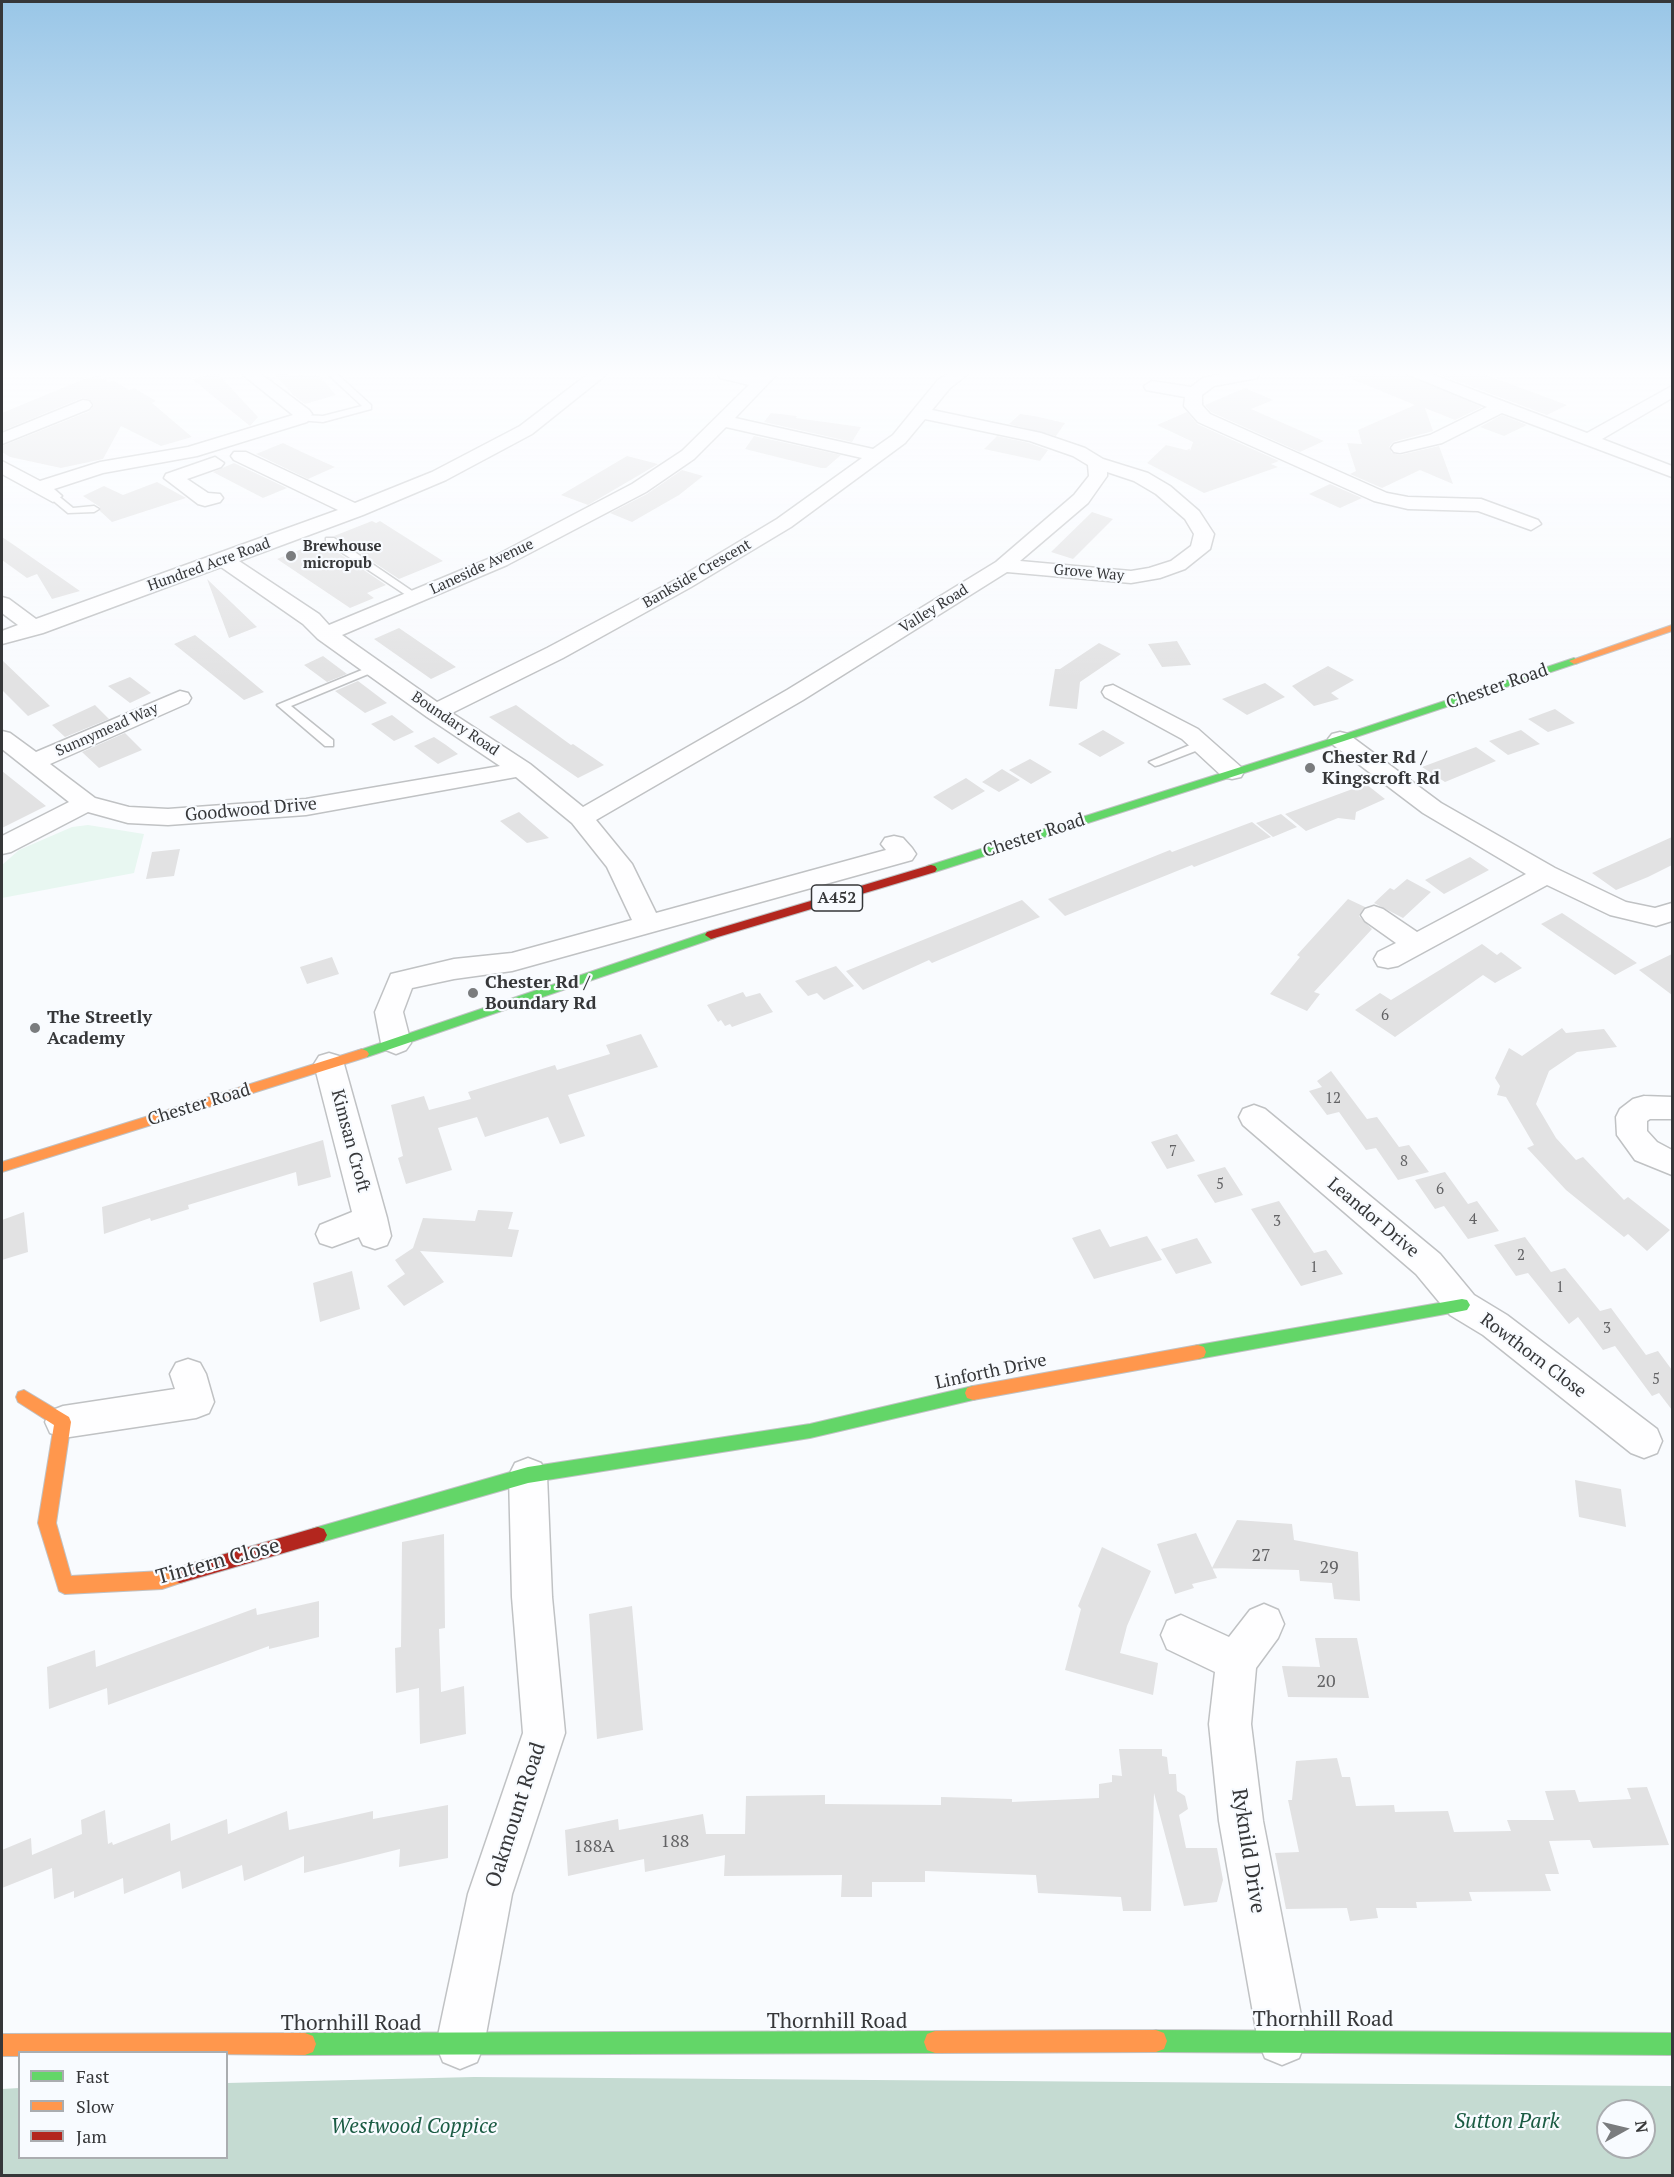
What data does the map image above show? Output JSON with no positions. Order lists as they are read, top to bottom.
{
  "streets": {
    "main road": [
      "Chester Road",
      "A452",
      "Linforth Drive",
      "Tintern Close",
      "Thornhill Road"
    ],
    "street": [
      "Hundred Acre Road",
      "Laneside Avenue",
      "Grove Way",
      "Bankside Crescent",
      "Valley Road",
      "Boundary Road",
      "Sunnymead Way",
      "Goodwood Drive",
      "Kimsan Croft",
      "Leandor Drive",
      "Rowthorn Close",
      "Oakmount Road",
      "Ryknild Drive"
    ]
  },
  "crossings": [
    ["Hundred Acre Road", "Boundary Road"],
    ["Laneside Avenue", "Boundary Road"],
    ["Grove Way", "Valley Road"],
    ["Bankside Crescent", "Boundary Road"],
    ["Valley Road", "Boundary Road"],
    ["Chester Road", "Kimsan Croft"],
    ["Boundary Road", "Goodwood Drive"],
    ["Sunnymead Way", "Goodwood Drive"],
    ["Leandor Drive", "Rowthorn Close"],
    ["Leandor Drive", "Linforth Drive"],
    ["Rowthorn Close", "Linforth Drive"],
    ["Linforth Drive", "Tintern Close"],
    ["Linforth Drive", "Oakmount Road"],
    ["Tintern Close", "Oakmount Road"],
    ["Oakmount Road", "Thornhill Road"],
    ["Ryknild Drive", "Thornhill Road"]
  ],
  "parks": ["Sutton Park", "Westwood Coppice"],
  "places": [
    "Brewhouse micropub",
    "Chester Rd / Kingscroft Rd",
    "Chester Rd / Boundary Rd",
    "The Streetly Academy"
  ],
  "house_numbers": [
    "6",
    "12",
    "7",
    "8",
    "5",
    "6",
    "4",
    "3",
    "2",
    "1",
    "1",
    "3",
    "5",
    "27",
    "29",
    "20",
    "188",
    "188A"
  ],
  "legend": ["Fast", "Slow", "Jam"],
  "north": "right"
}
